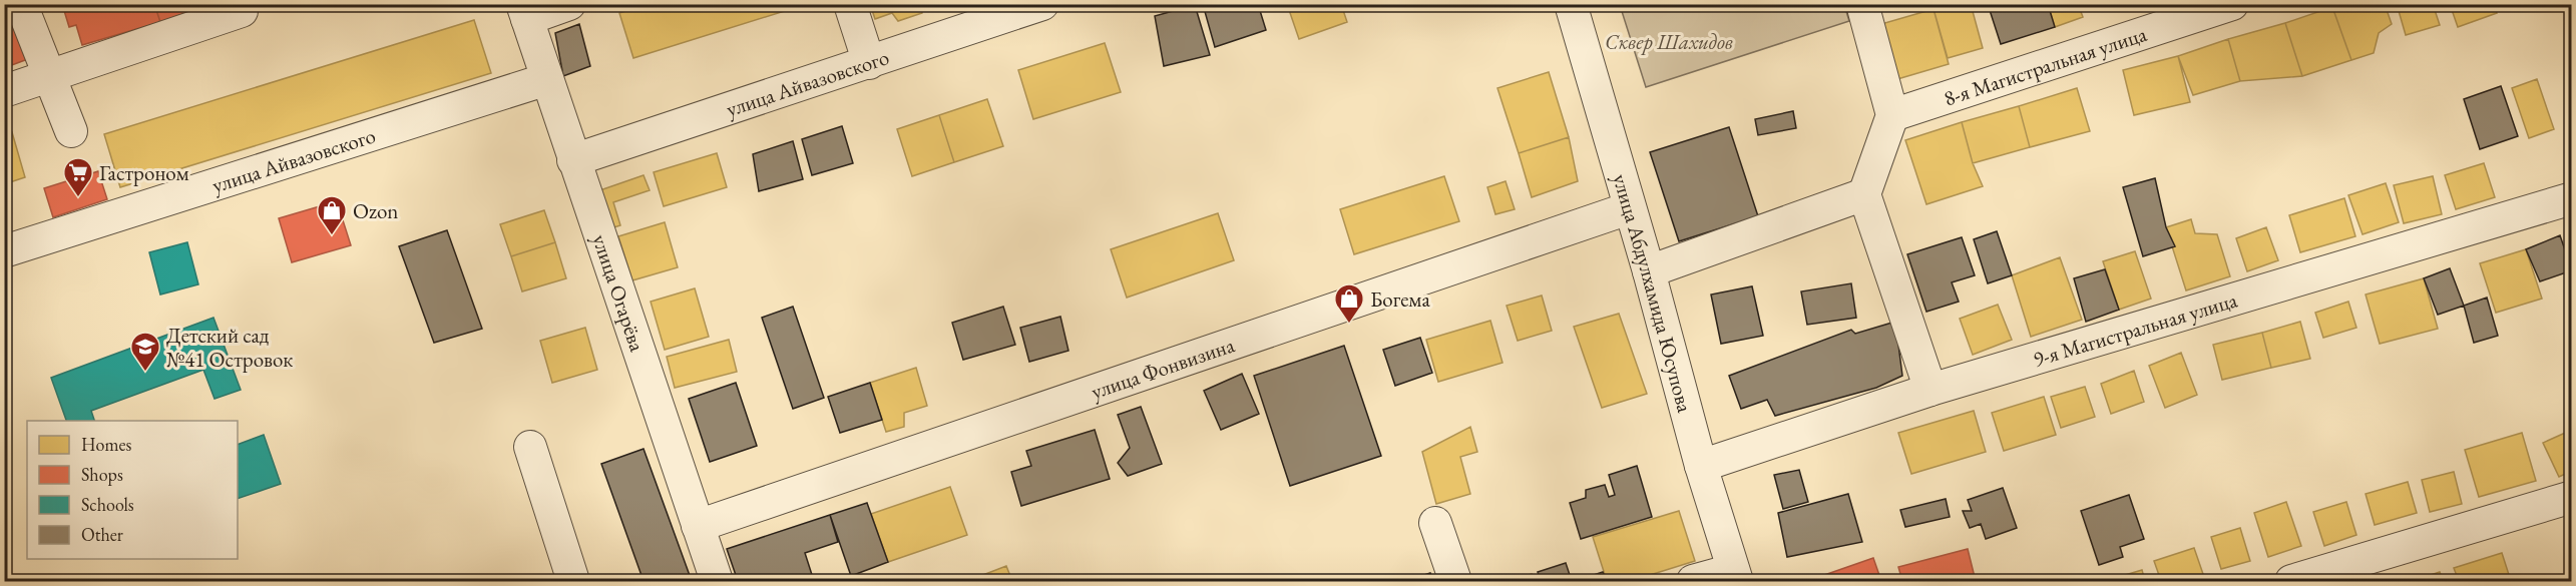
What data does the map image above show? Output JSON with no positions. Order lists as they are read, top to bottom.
{
  "streets": {
    "street": [
      "8-я Магистральная улица",
      "улица Айвазовского",
      "улица Огарёва",
      "улица Абдулхамида Юсупова",
      "9-я Магистральная улица",
      "улица Фонвизина"
    ]
  },
  "crossings": [
    ["улица Айвазовского", "улица Огарёва"],
    ["улица Огарёва", "улица Фонвизина"],
    ["улица Абдулхамида Юсупова", "9-я Магистральная улица"],
    ["улица Абдулхамида Юсупова", "улица Фонвизина"]
  ],
  "parks": ["Сквер Шахидов"],
  "places": {
    "supermarket": ["Гастроном"],
    "shop": ["Ozon", "Богема"],
    "school or university": ["Детский сад №41 Островок"]
  },
  "legend": [
    "Homes",
    "Shops",
    "Schools",
    "Other"
  ]
}
